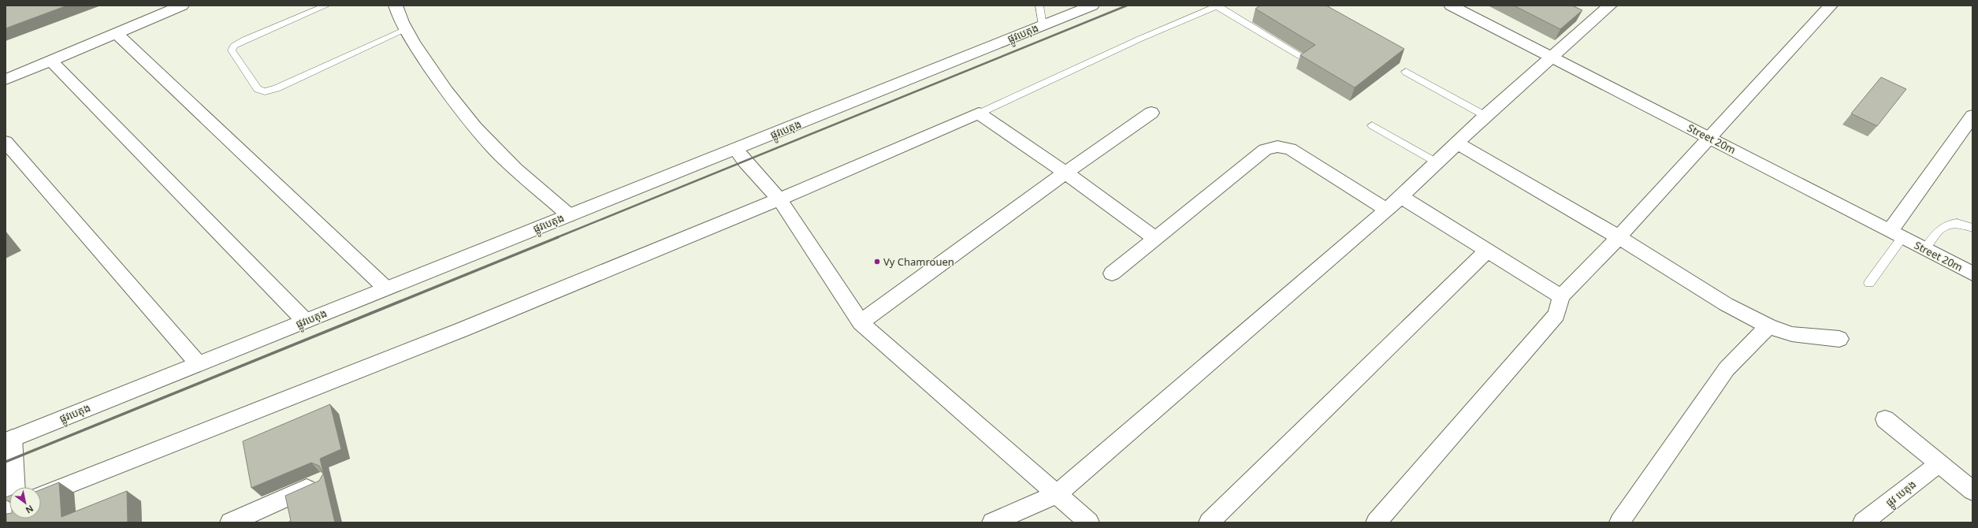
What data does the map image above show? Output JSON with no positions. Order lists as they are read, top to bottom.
{
  "streets": {
    "street": ["ផ្លូវបេតុង", "Street 20m", "ផ្លូវ បេតុង"]
  },
  "places": ["Vy Chamrouen"],
  "north": "bottom right"
}
